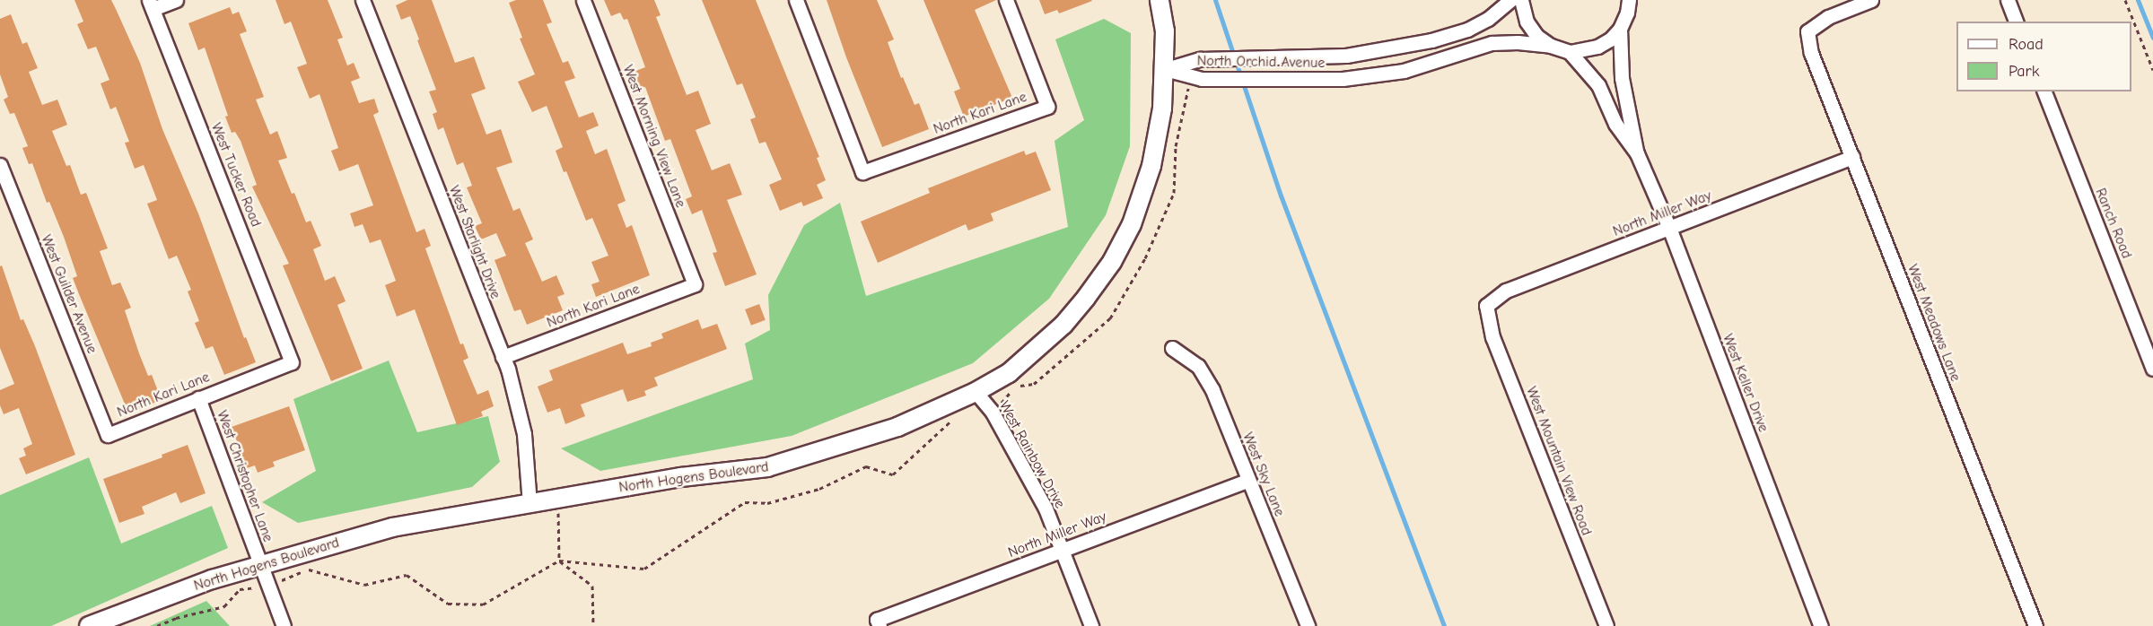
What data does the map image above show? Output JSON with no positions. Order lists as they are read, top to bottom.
{
  "streets": {
    "street": [
      "North Orchid Avenue",
      "North Kari Lane",
      "West Morning View Lane",
      "West Tucker Road",
      "North Miller Way",
      "Ranch Road",
      "West Starlight Drive",
      "West Guilder Avenue",
      "West Meadows Lane",
      "West Keller Drive",
      "West Rainbow Drive",
      "West Mountain View Road",
      "West Sky Lane",
      "West Christopher Lane",
      "North Hogens Boulevard"
    ]
  },
  "crossings": [
    ["North Orchid Avenue", "North Hogens Boulevard"],
    ["North Kari Lane", "West Morning View Lane"],
    ["North Kari Lane", "West Tucker Road"],
    ["North Kari Lane", "West Starlight Drive"],
    ["North Kari Lane", "West Guilder Avenue"],
    ["North Kari Lane", "West Christopher Lane"],
    ["North Miller Way", "West Meadows Lane"],
    ["North Miller Way", "West Keller Drive"],
    ["North Miller Way", "West Rainbow Drive"],
    ["North Miller Way", "West Mountain View Road"],
    ["North Miller Way", "West Sky Lane"],
    ["West Starlight Drive", "North Hogens Boulevard"],
    ["West Rainbow Drive", "North Hogens Boulevard"],
    ["West Christopher Lane", "North Hogens Boulevard"]
  ],
  "legend": ["Road", "Park"]
}
